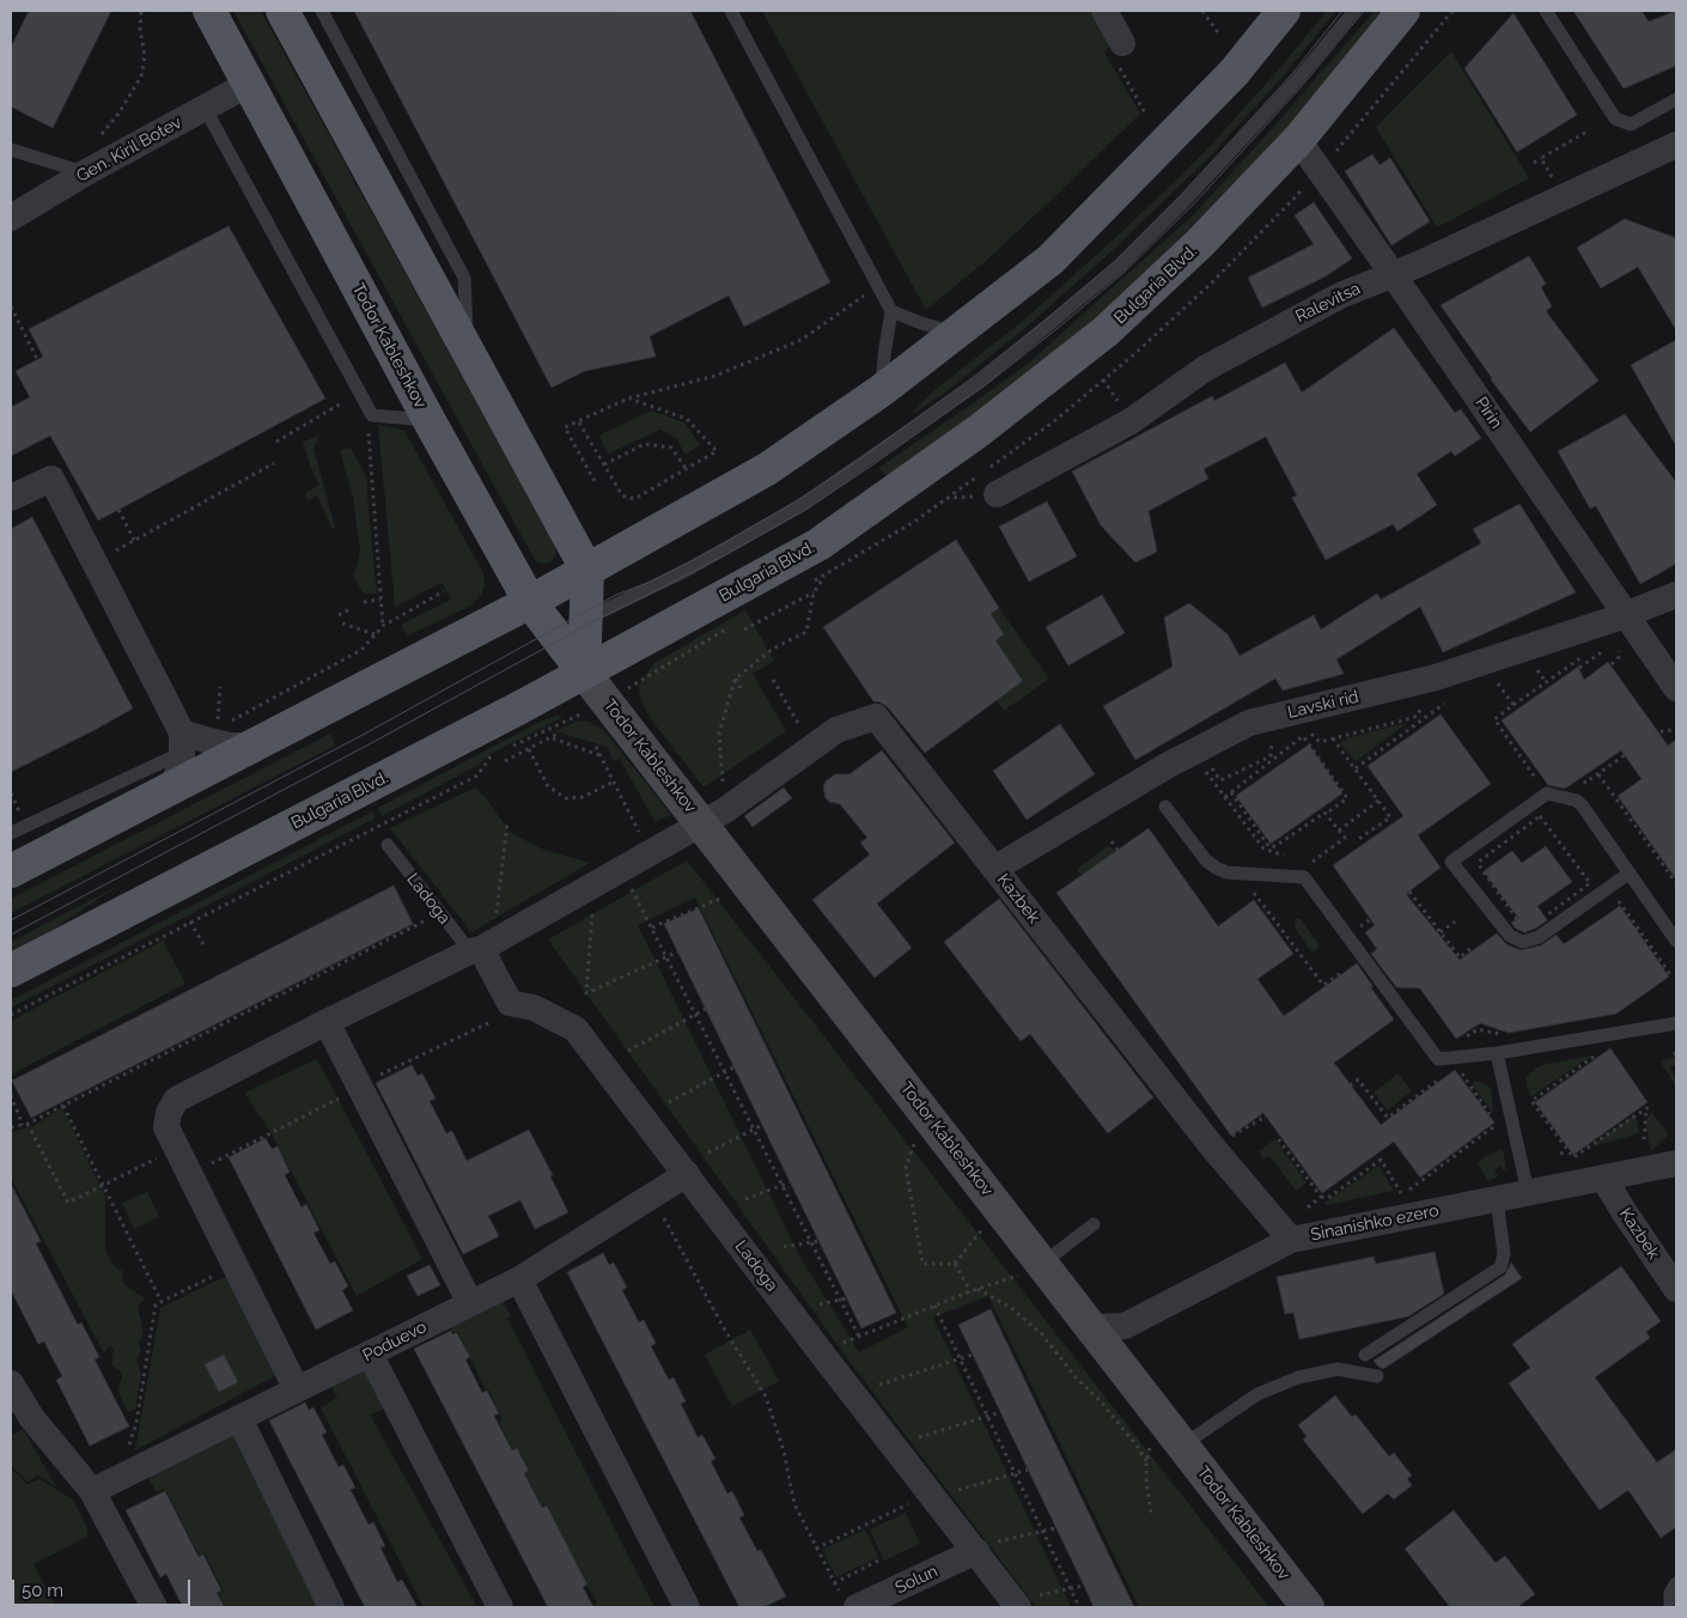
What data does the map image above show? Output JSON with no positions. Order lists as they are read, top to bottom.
{
  "streets": {
    "main road": ["Bulgaria Blvd.", "Todor Kableshkov"],
    "street": [
      "Gen. Kiril Botev",
      "Ralevitsa",
      "Pirin",
      "Lavski rid",
      "Ladoga",
      "Kazbek",
      "Sinanishko ezero",
      "Poduevo",
      "Solun"
    ]
  },
  "crossings": [
    ["Gen. Kiril Botev", "Todor Kableshkov"],
    ["Bulgaria Blvd.", "Todor Kableshkov"],
    ["Bulgaria Blvd.", "Pirin"],
    ["Ralevitsa", "Pirin"],
    ["Todor Kableshkov", "Kazbek"],
    ["Todor Kableshkov", "Sinanishko ezero"],
    ["Pirin", "Lavski rid"],
    ["Lavski rid", "Kazbek"],
    ["Ladoga", "Poduevo"],
    ["Ladoga", "Solun"],
    ["Kazbek", "Sinanishko ezero"]
  ],
  "scale_bar": "50 m"
}
